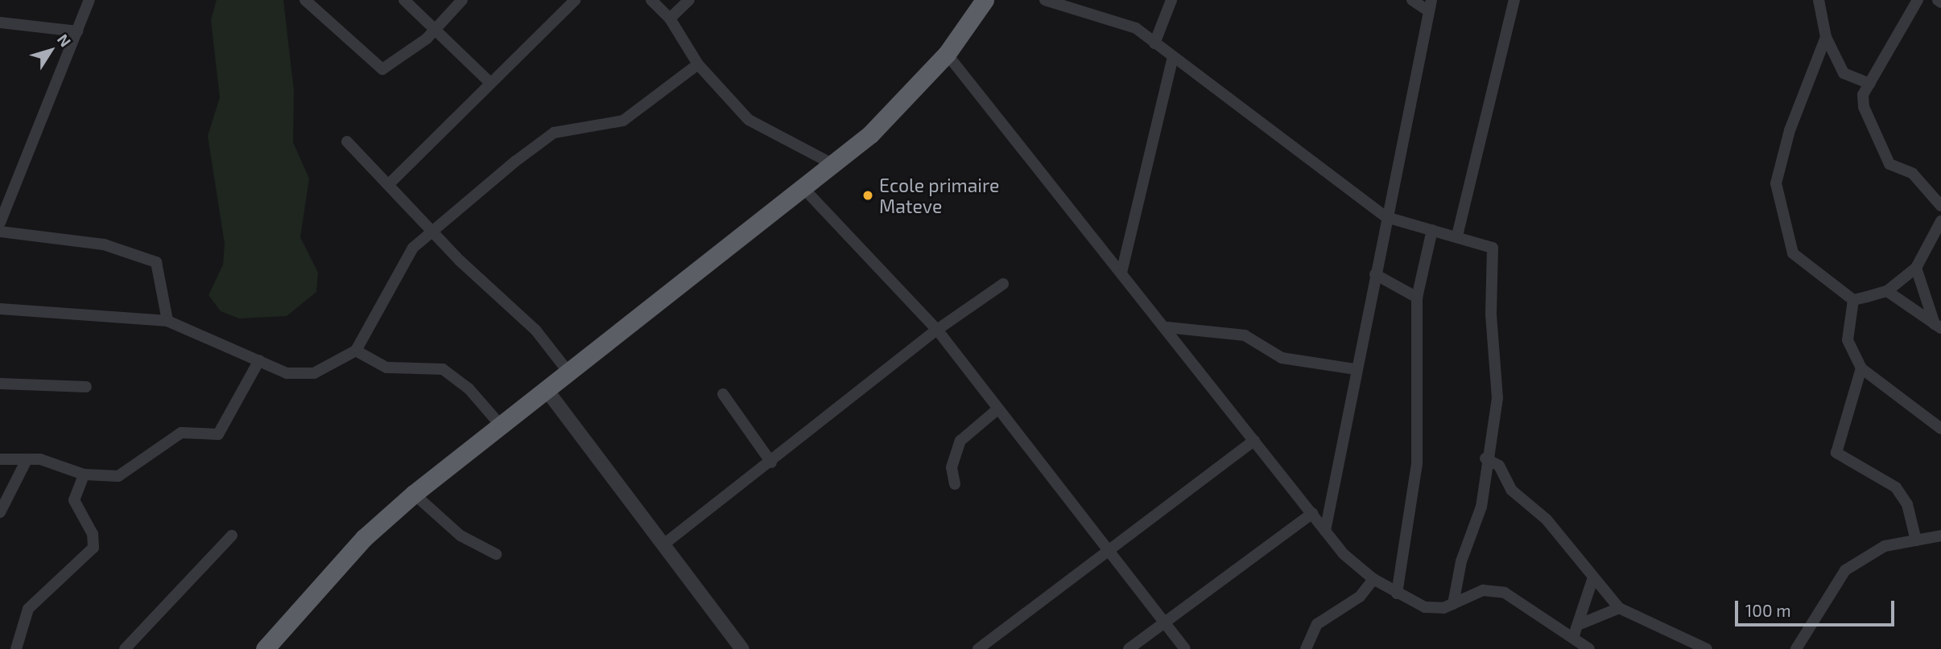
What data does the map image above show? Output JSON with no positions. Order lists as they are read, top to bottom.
{
  "places": ["Ecole primaire Mateve"],
  "scale_bar": "100 m",
  "north": "top right"
}
